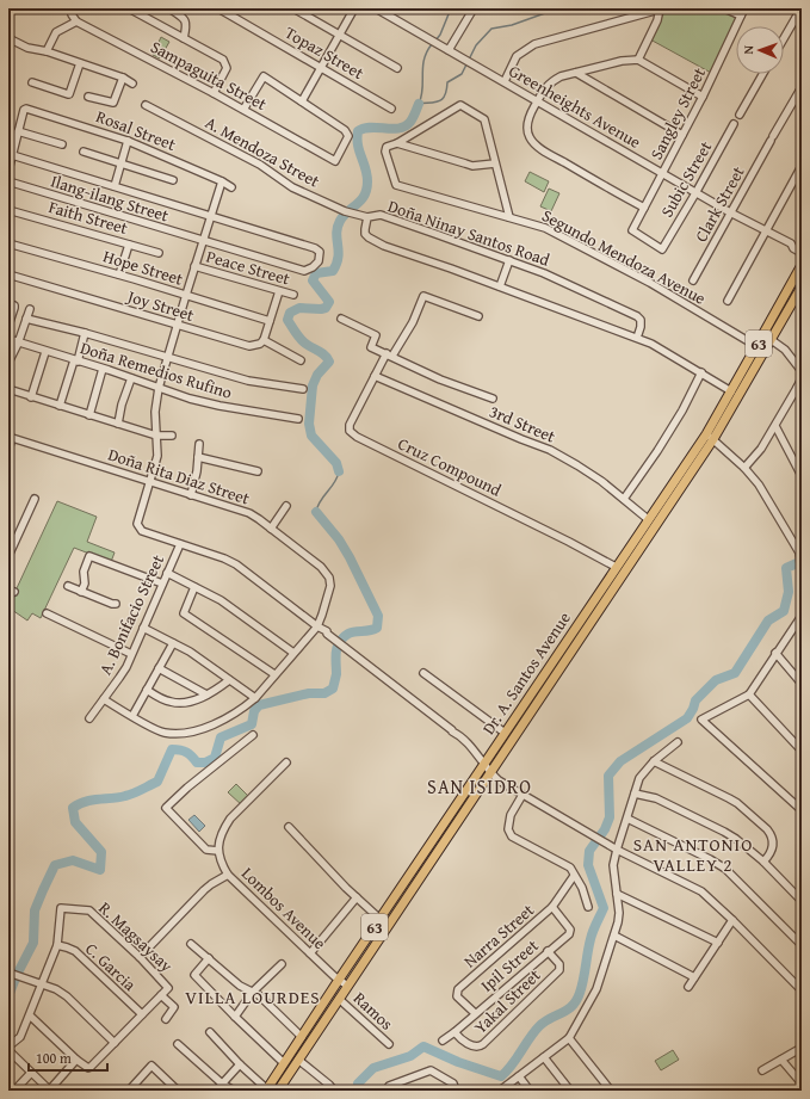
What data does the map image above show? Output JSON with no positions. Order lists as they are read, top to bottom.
{
  "streets": {
    "main road": ["63", "Dr. A. Santos Avenue"],
    "street": [
      "Topaz Street",
      "Sampaguita Street",
      "Greenheights Avenue",
      "Sangley Street",
      "Rosal Street",
      "A. Mendoza Street",
      "Subic Street",
      "Ilang-ilang Street",
      "Clark Street",
      "Faith Street",
      "Doña Ninay Santos Road",
      "Segundo Mendoza Avenue",
      "Hope Street",
      "Peace Street",
      "Joy Street",
      "Doña Remedios Rufino",
      "3rd Street",
      "Cruz Compound",
      "Doña Rita Diaz Street",
      "A. Bonifacio Street",
      "Lombos Avenue",
      "Narra Street",
      "R. Magsaysay",
      "Ipil Street",
      "C. Garcia",
      "Yakal Street",
      "Ramos"
    ]
  },
  "crossings": [
    ["Greenheights Avenue", "Sangley Street"],
    ["Greenheights Avenue", "Subic Street"],
    ["Greenheights Avenue", "Clark Street"],
    ["Sangley Street", "Subic Street"],
    ["A. Mendoza Street", "Doña Ninay Santos Road"],
    ["Doña Ninay Santos Road", "Dr. A. Santos Avenue"],
    ["Segundo Mendoza Avenue", "Dr. A. Santos Avenue"],
    ["3rd Street", "Cruz Compound"],
    ["3rd Street", "Dr. A. Santos Avenue"],
    ["Cruz Compound", "Dr. A. Santos Avenue"],
    ["Dr. A. Santos Avenue", "Lombos Avenue"],
    ["Dr. A. Santos Avenue", "Ramos"],
    ["Lombos Avenue", "R. Magsaysay"],
    ["Narra Street", "Ipil Street"],
    ["R. Magsaysay", "C. Garcia"],
    ["Ipil Street", "Yakal Street"]
  ],
  "districts": ["SAN ISIDRO", "SAN ANTONIO VALLEY 2", "VILLA LOURDES"],
  "scale_bar": "100 m",
  "north": "left"
}
